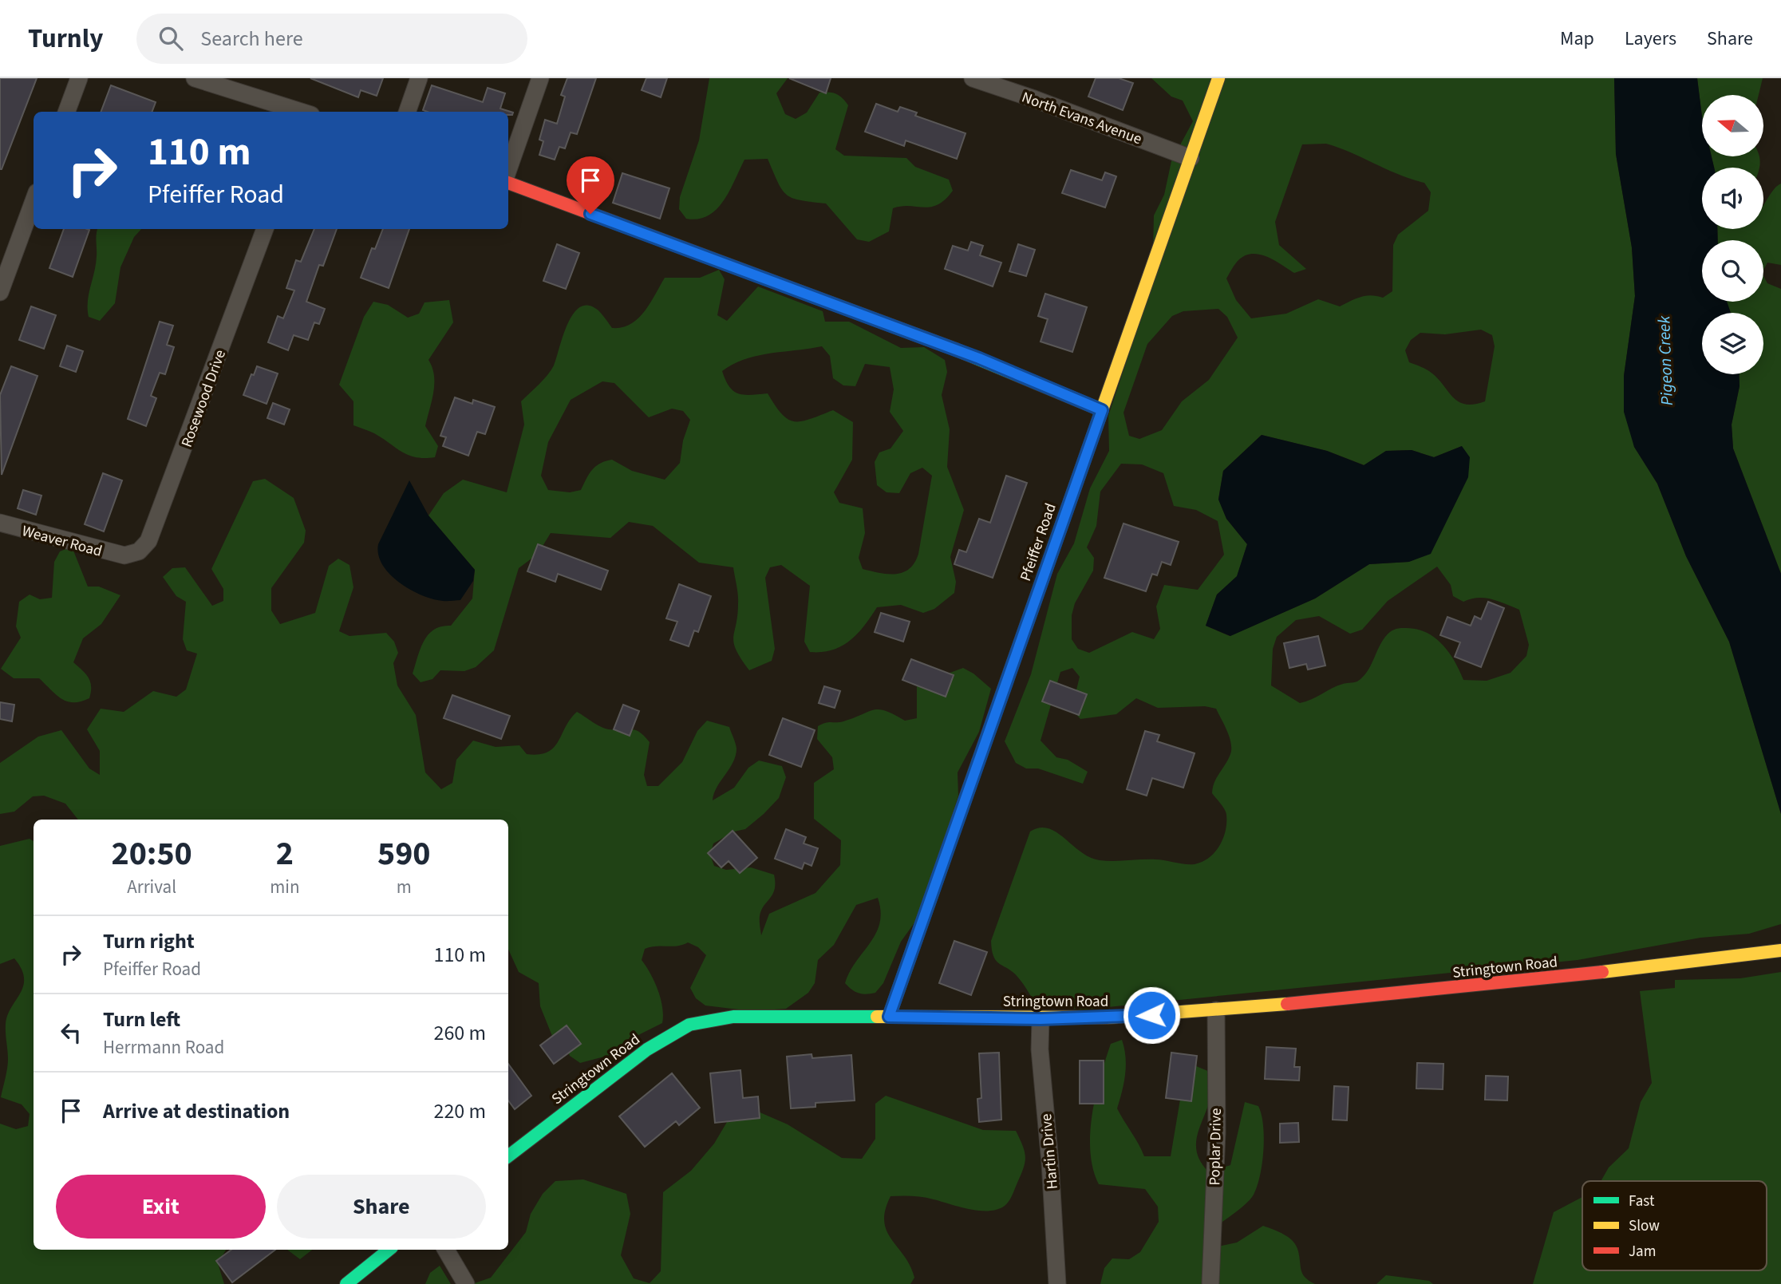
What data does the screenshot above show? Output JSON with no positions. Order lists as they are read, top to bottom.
{
  "streets": {
    "street": [
      "North Evans Avenue",
      "Rosewood Drive",
      "Weaver Road",
      "Pfeiffer Road",
      "Stringtown Road",
      "Poplar Drive",
      "Hartin Drive"
    ]
  },
  "crossings": [
    ["North Evans Avenue", "Pfeiffer Road"],
    ["Rosewood Drive", "Weaver Road"],
    ["Pfeiffer Road", "Stringtown Road"],
    ["Stringtown Road", "Poplar Drive"],
    ["Stringtown Road", "Hartin Drive"]
  ],
  "water": ["Pigeon Creek"],
  "legend": ["Fast", "Slow", "Jam"],
  "north": "left",
  "page": {
    "header": "Turnly",
    "search": "Search here",
    "nav": ["Map", "Layers", "Share"],
    "turn": ["110 m", "Pfeiffer Road"],
    "eta": [
      "20:50",
      "Arrival",
      "2",
      "min",
      "590",
      "m"
    ],
    "list": [
      {
        "name": "Turn right",
        "note": "Pfeiffer Road",
        "value": "110 m"
      },
      {
        "name": "Turn left",
        "note": "Herrmann Road",
        "value": "260 m"
      },
      {
        "name": "Arrive at destination",
        "value": "220 m"
      }
    ],
    "buttons": ["Exit", "Share"]
  }
}
